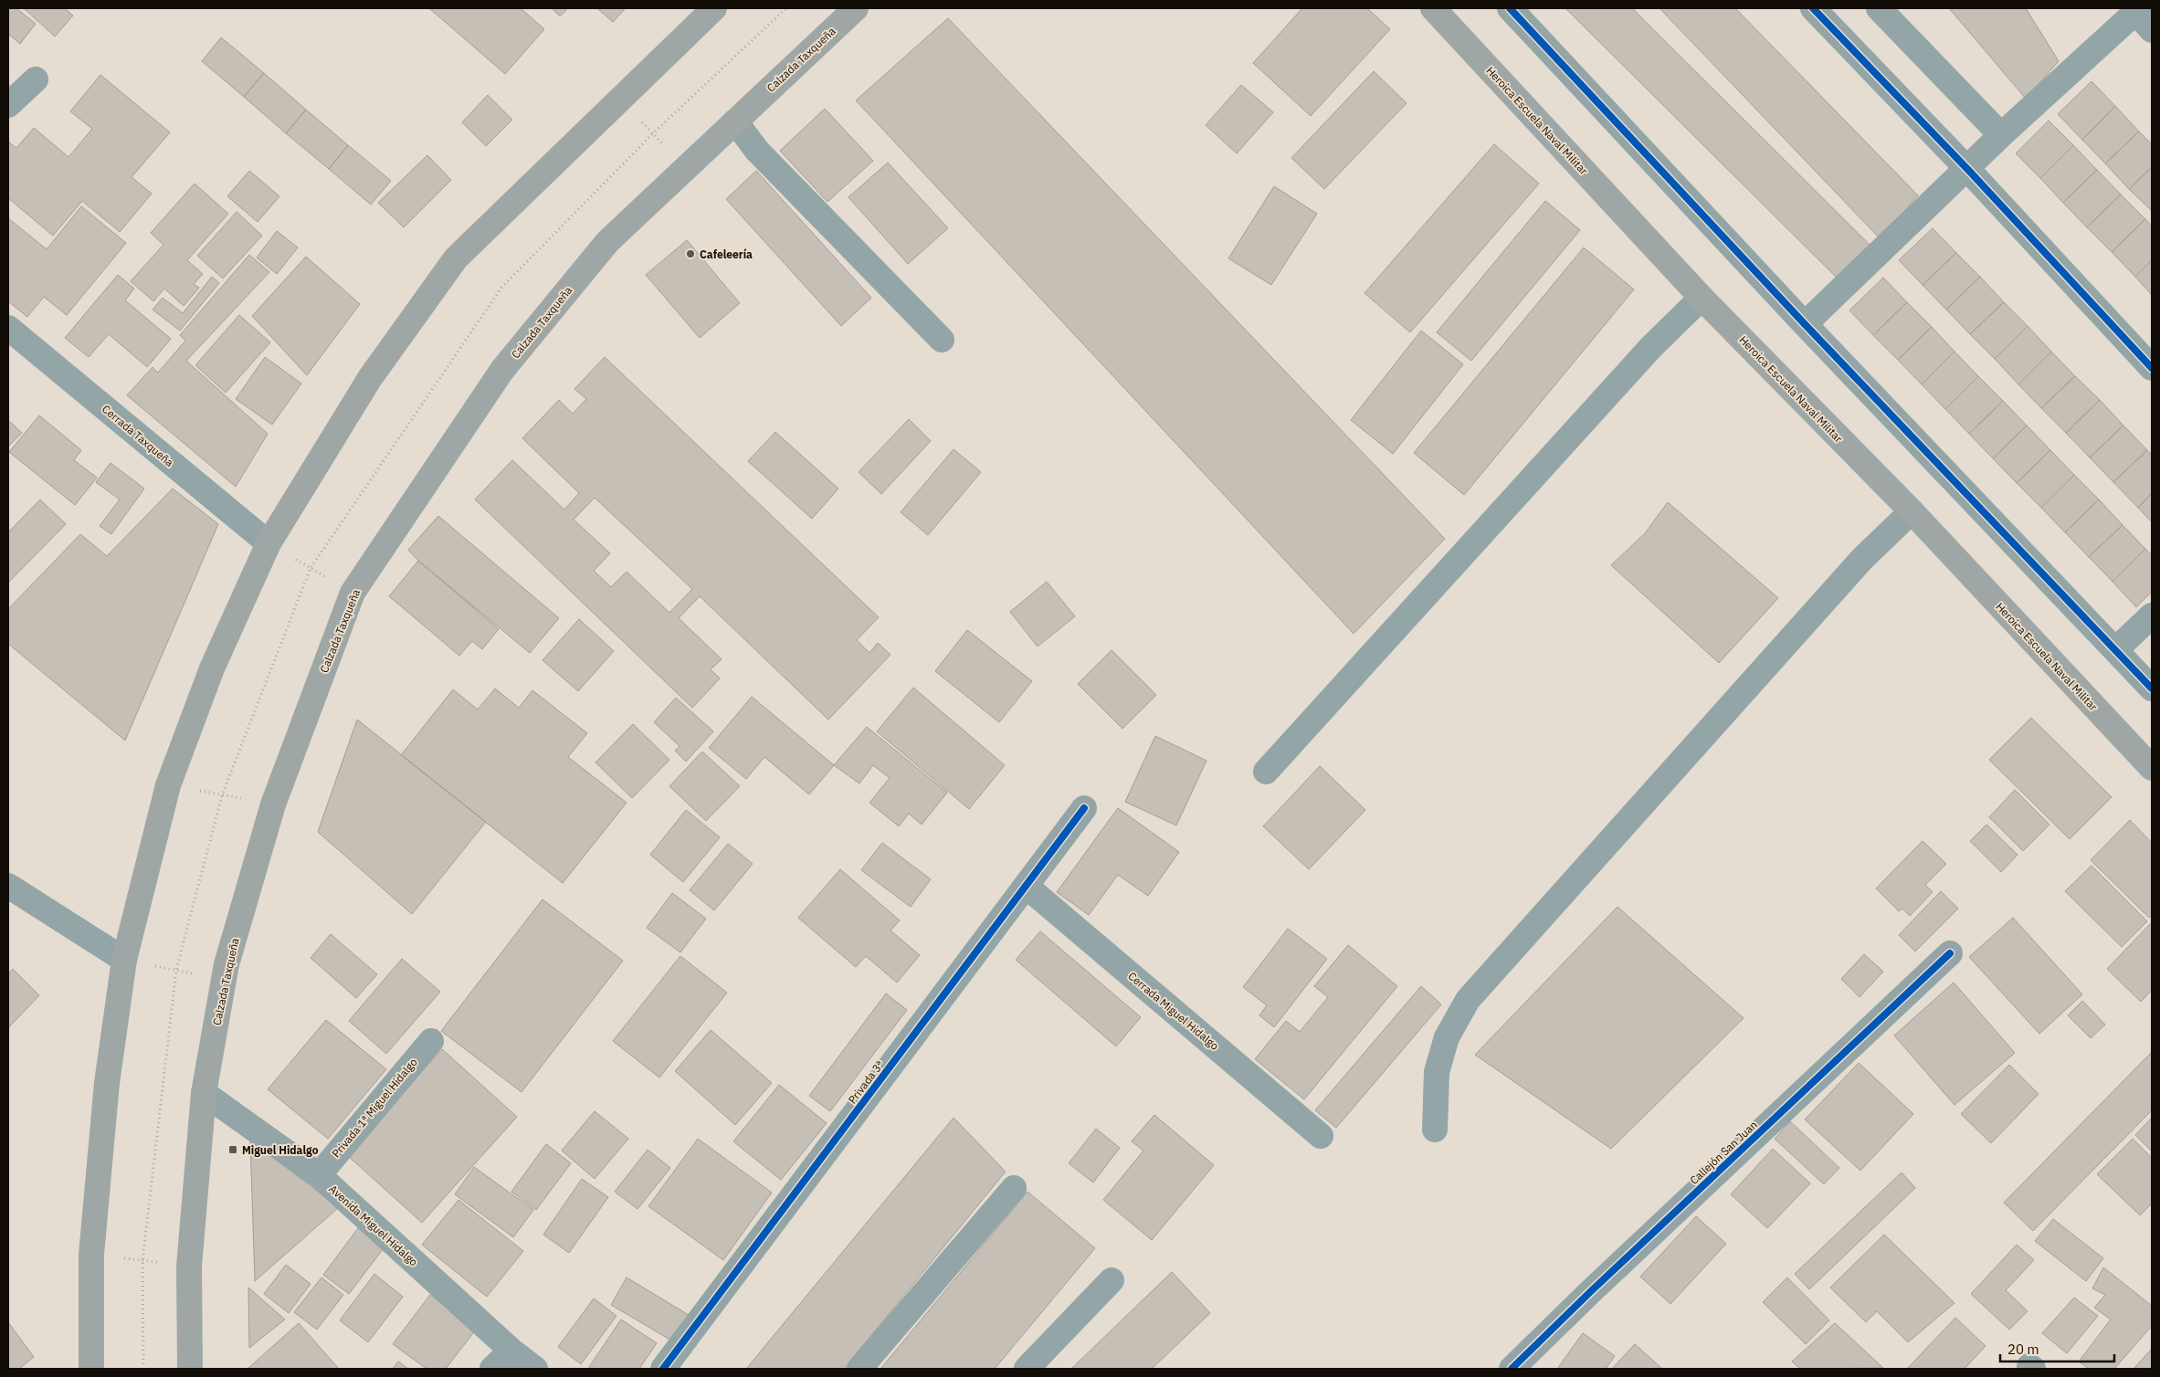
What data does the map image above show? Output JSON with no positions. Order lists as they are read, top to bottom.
{
  "streets": {
    "main road": ["Calzada Taxqueña", "Heroica Escuela Naval Militar"],
    "street": [
      "Cerrada Taxqueña",
      "Cerrada Miguel Hidalgo",
      "Privada 3ª",
      "Privada 1ª Miguel Hidalgo",
      "Callejón San Juan",
      "Avenida Miguel Hidalgo"
    ]
  },
  "crossings": [
    ["Calzada Taxqueña", "Avenida Miguel Hidalgo"],
    ["Cerrada Miguel Hidalgo", "Privada 3ª"],
    ["Privada 1ª Miguel Hidalgo", "Avenida Miguel Hidalgo"]
  ],
  "places": {
    "other": ["Cafeleería"],
    "transit": ["Miguel Hidalgo"]
  },
  "scale_bar": "20 m"
}
